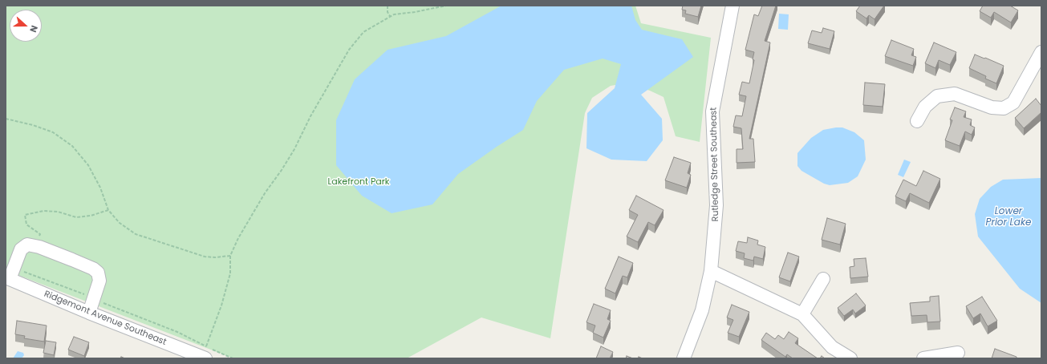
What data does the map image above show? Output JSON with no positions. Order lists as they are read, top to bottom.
{
  "streets": {
    "street": ["Rutledge Street Southeast", "Ridgemont Avenue Southeast"]
  },
  "water": ["Lower Prior Lake"],
  "parks": ["Lakefront Park"],
  "north": "right"
}
